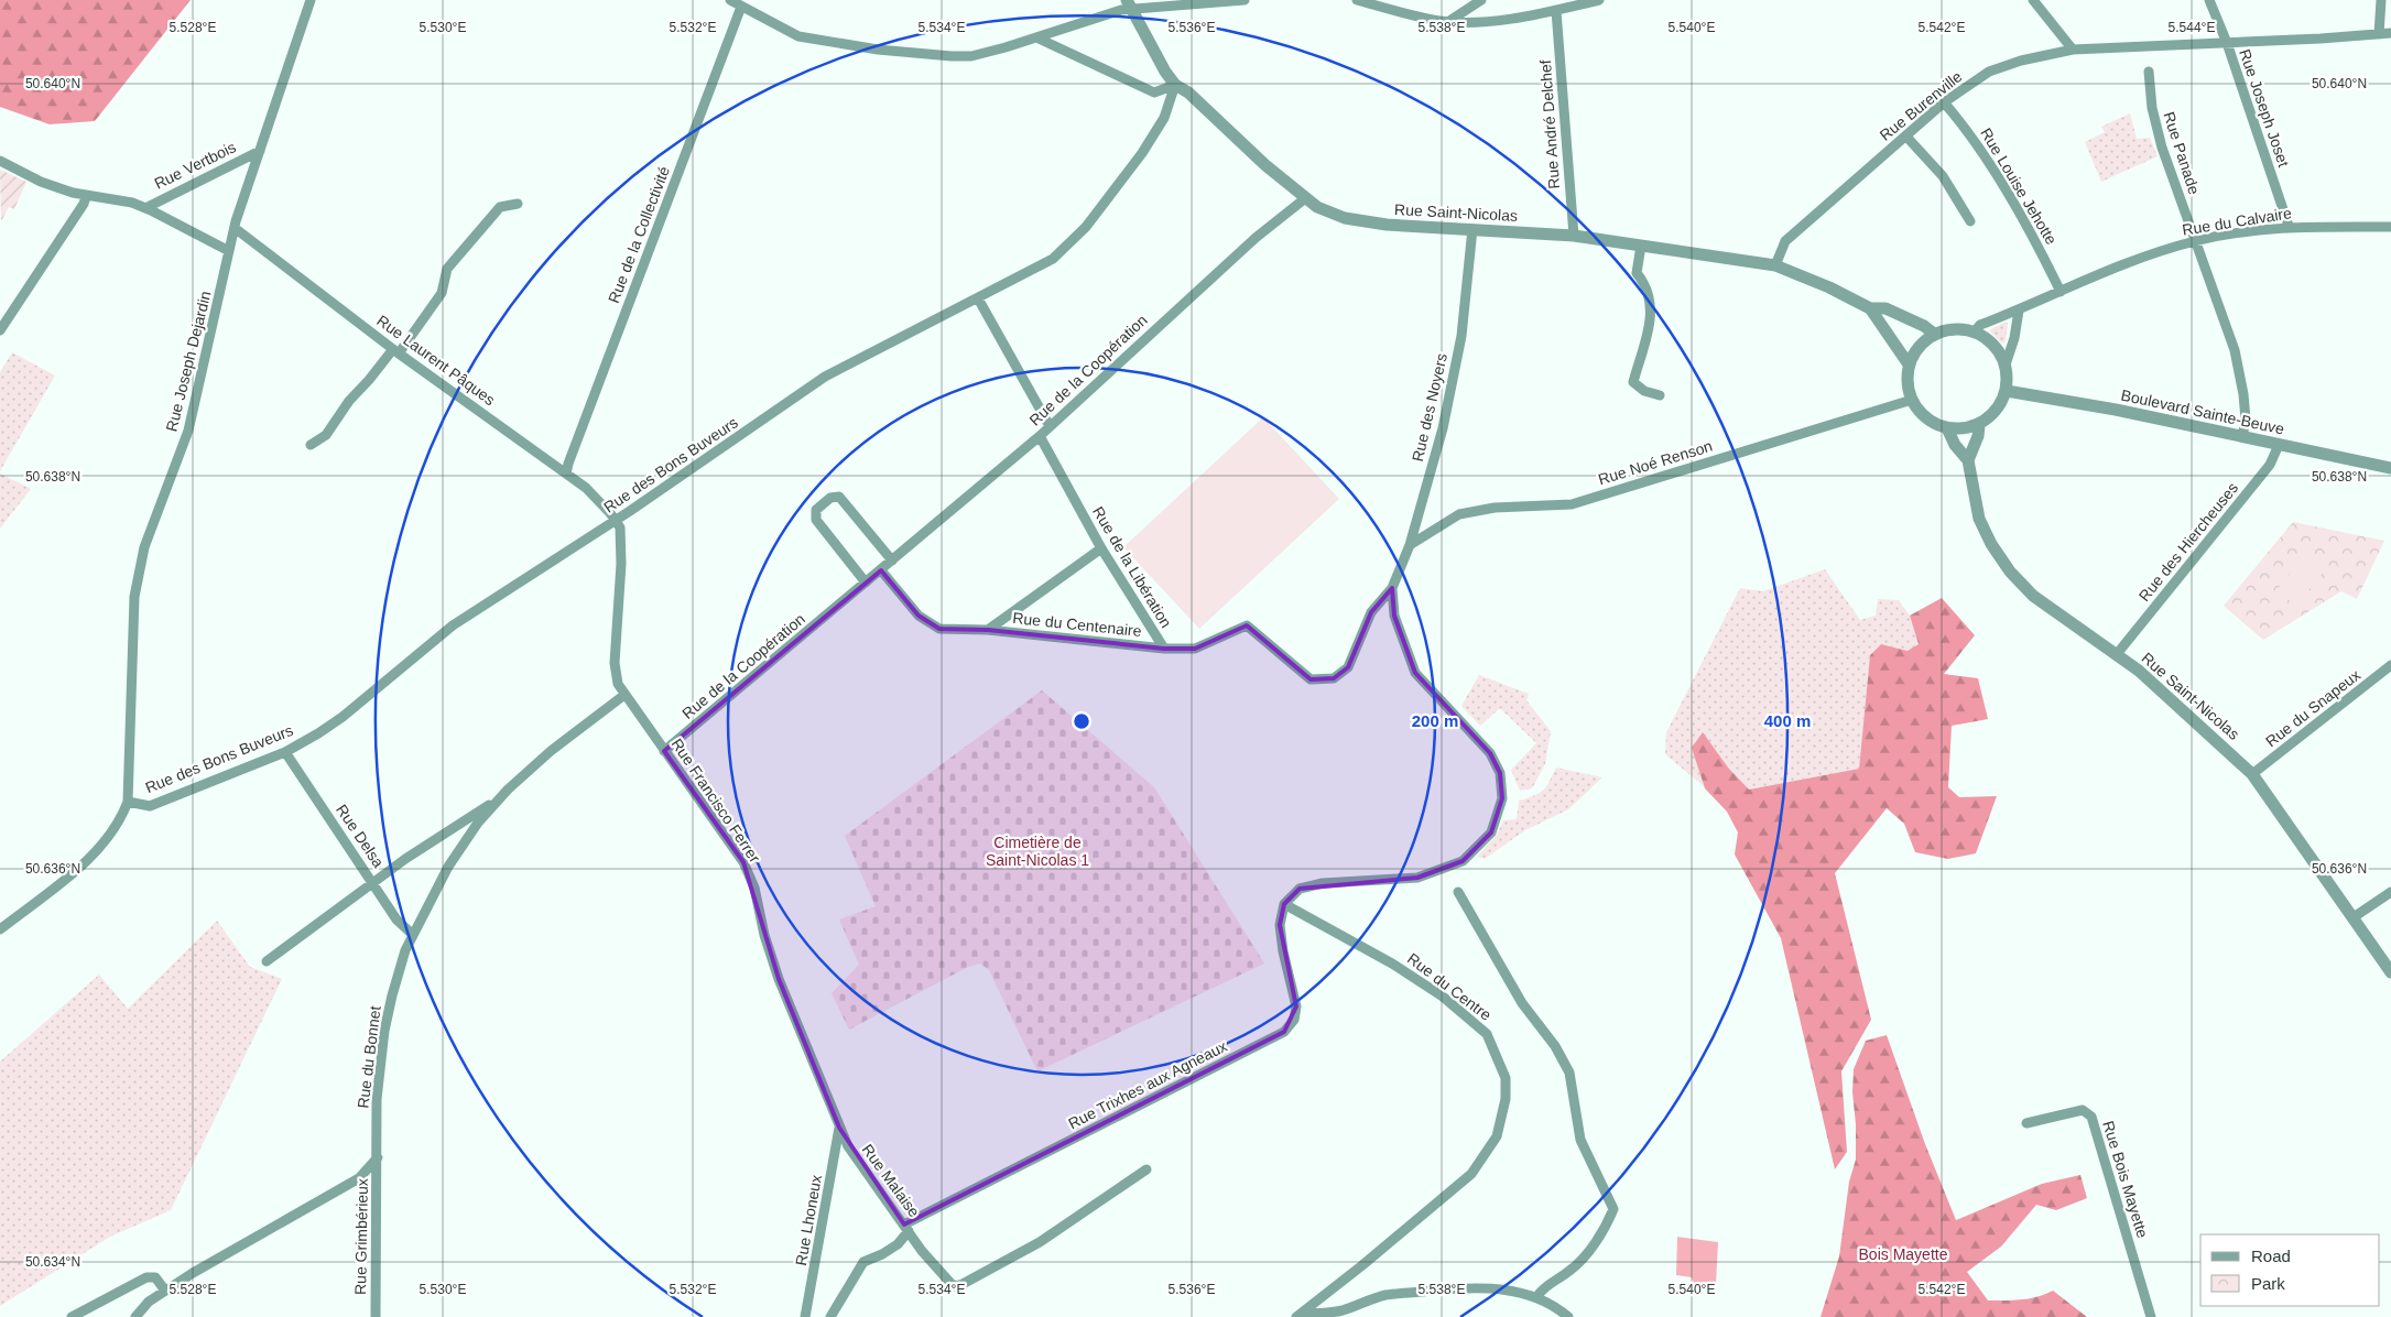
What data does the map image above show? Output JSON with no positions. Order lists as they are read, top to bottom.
{
  "streets": {
    "street": [
      "Rue Burenville",
      "Rue Joseph Joset",
      "Rue André Delchef",
      "Rue Panade",
      "Rue Vertbois",
      "Rue Louise Jehotte",
      "Rue Saint-Nicolas",
      "Rue du Calvaire",
      "Rue de la Collectivité",
      "Rue Laurent Pâques",
      "Rue Joseph Dejardin",
      "Rue de la Coopération",
      "Rue des Noyers",
      "Boulevard Sainte-Beuve",
      "Rue Noé Renson",
      "Rue des Bons Buveurs",
      "Rue des Hiercheuses",
      "Rue de la Libération",
      "Rue du Centenaire",
      "Rue du Snapeux",
      "Rue Francisco Ferrer",
      "Rue Delsa",
      "Rue du Centre",
      "Rue du Bonnet",
      "Rue Trixhes aux Agneaux",
      "Rue Bois Mayette",
      "Rue Malaise",
      "Rue Lhoneux",
      "Rue Grimbérieux"
    ]
  },
  "crossings": [
    ["Rue Burenville", "Rue Joseph Joset"],
    ["Rue Burenville", "Rue Louise Jehotte"],
    ["Rue Burenville", "Rue Saint-Nicolas"],
    ["Rue Joseph Joset", "Rue du Calvaire"],
    ["Rue André Delchef", "Rue Saint-Nicolas"],
    ["Rue Panade", "Rue du Calvaire"],
    ["Rue Panade", "Boulevard Sainte-Beuve"],
    ["Rue Vertbois", "Rue Joseph Dejardin"],
    ["Rue Louise Jehotte", "Rue du Calvaire"],
    ["Rue Saint-Nicolas", "Rue du Calvaire"],
    ["Rue Saint-Nicolas", "Rue de la Coopération"],
    ["Rue Saint-Nicolas", "Rue des Noyers"],
    ["Rue Saint-Nicolas", "Boulevard Sainte-Beuve"],
    ["Rue Saint-Nicolas", "Rue Noé Renson"],
    ["Rue Saint-Nicolas", "Rue des Bons Buveurs"],
    ["Rue Saint-Nicolas", "Rue des Hiercheuses"],
    ["Rue Saint-Nicolas", "Rue du Snapeux"],
    ["Rue du Calvaire", "Boulevard Sainte-Beuve"],
    ["Rue du Calvaire", "Rue Noé Renson"],
    ["Rue de la Collectivité", "Rue Laurent Pâques"],
    ["Rue Laurent Pâques", "Rue Joseph Dejardin"],
    ["Rue Laurent Pâques", "Rue des Bons Buveurs"],
    ["Rue Laurent Pâques", "Rue Francisco Ferrer"],
    ["Rue Joseph Dejardin", "Rue des Bons Buveurs"],
    ["Rue de la Coopération", "Rue de la Libération"],
    ["Rue de la Coopération", "Rue du Centenaire"],
    ["Rue de la Coopération", "Rue Francisco Ferrer"],
    ["Rue des Noyers", "Rue Noé Renson"],
    ["Rue des Noyers", "Rue de la Libération"],
    ["Boulevard Sainte-Beuve", "Rue Noé Renson"],
    ["Boulevard Sainte-Beuve", "Rue des Hiercheuses"],
    ["Rue des Bons Buveurs", "Rue Francisco Ferrer"],
    ["Rue des Bons Buveurs", "Rue Delsa"],
    ["Rue de la Libération", "Rue du Centenaire"],
    ["Rue Francisco Ferrer", "Rue du Bonnet"],
    ["Rue Francisco Ferrer", "Rue Malaise"],
    ["Rue Francisco Ferrer", "Rue Lhoneux"],
    ["Rue Delsa", "Rue du Bonnet"],
    ["Rue du Centre", "Rue Trixhes aux Agneaux"],
    ["Rue du Bonnet", "Rue Grimbérieux"],
    ["Rue Trixhes aux Agneaux", "Rue Malaise"],
    ["Rue Malaise", "Rue Lhoneux"]
  ],
  "parks": ["Cimetière de Saint-Nicolas 1", "Bois Mayette"],
  "legend": ["Road", "Park"],
  "coordinates": [
    "5.528°E",
    "5.530°E",
    "5.532°E",
    "5.534°E",
    "5.536°E",
    "5.538°E",
    "5.540°E",
    "5.542°E",
    "5.544°E",
    "50.640°N",
    "50.638°N",
    "50.636°N",
    "50.634°N"
  ],
  "rings": ["200 m", "400 m"]
}
